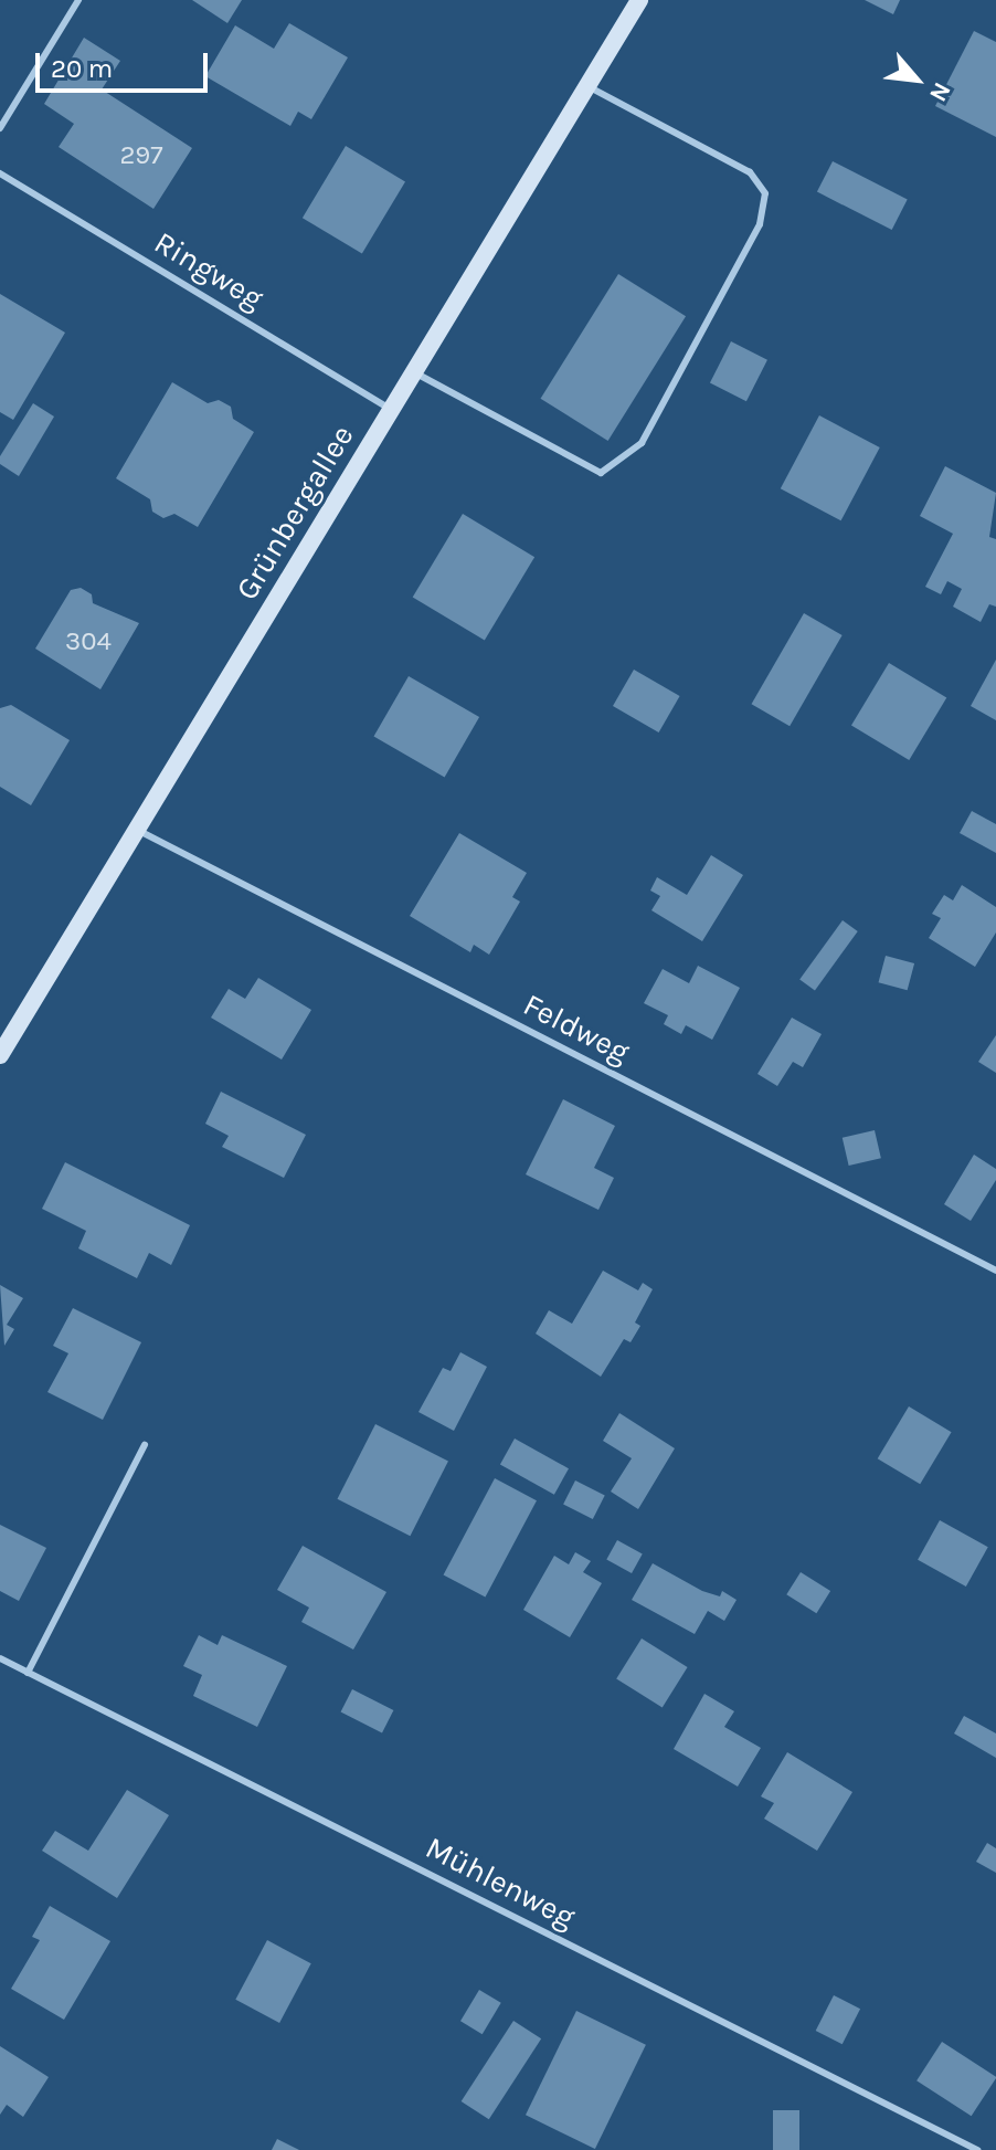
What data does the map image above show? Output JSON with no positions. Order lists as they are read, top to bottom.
{
  "streets": {
    "street": ["Grünbergallee"],
    "lane": ["Ringweg", "Feldweg", "Mühlenweg"]
  },
  "crossings": [
    ["Ringweg", "Grünbergallee"],
    ["Grünbergallee", "Feldweg"]
  ],
  "house_numbers": ["297", "304"],
  "scale_bar": "20 m",
  "north": "bottom right"
}
